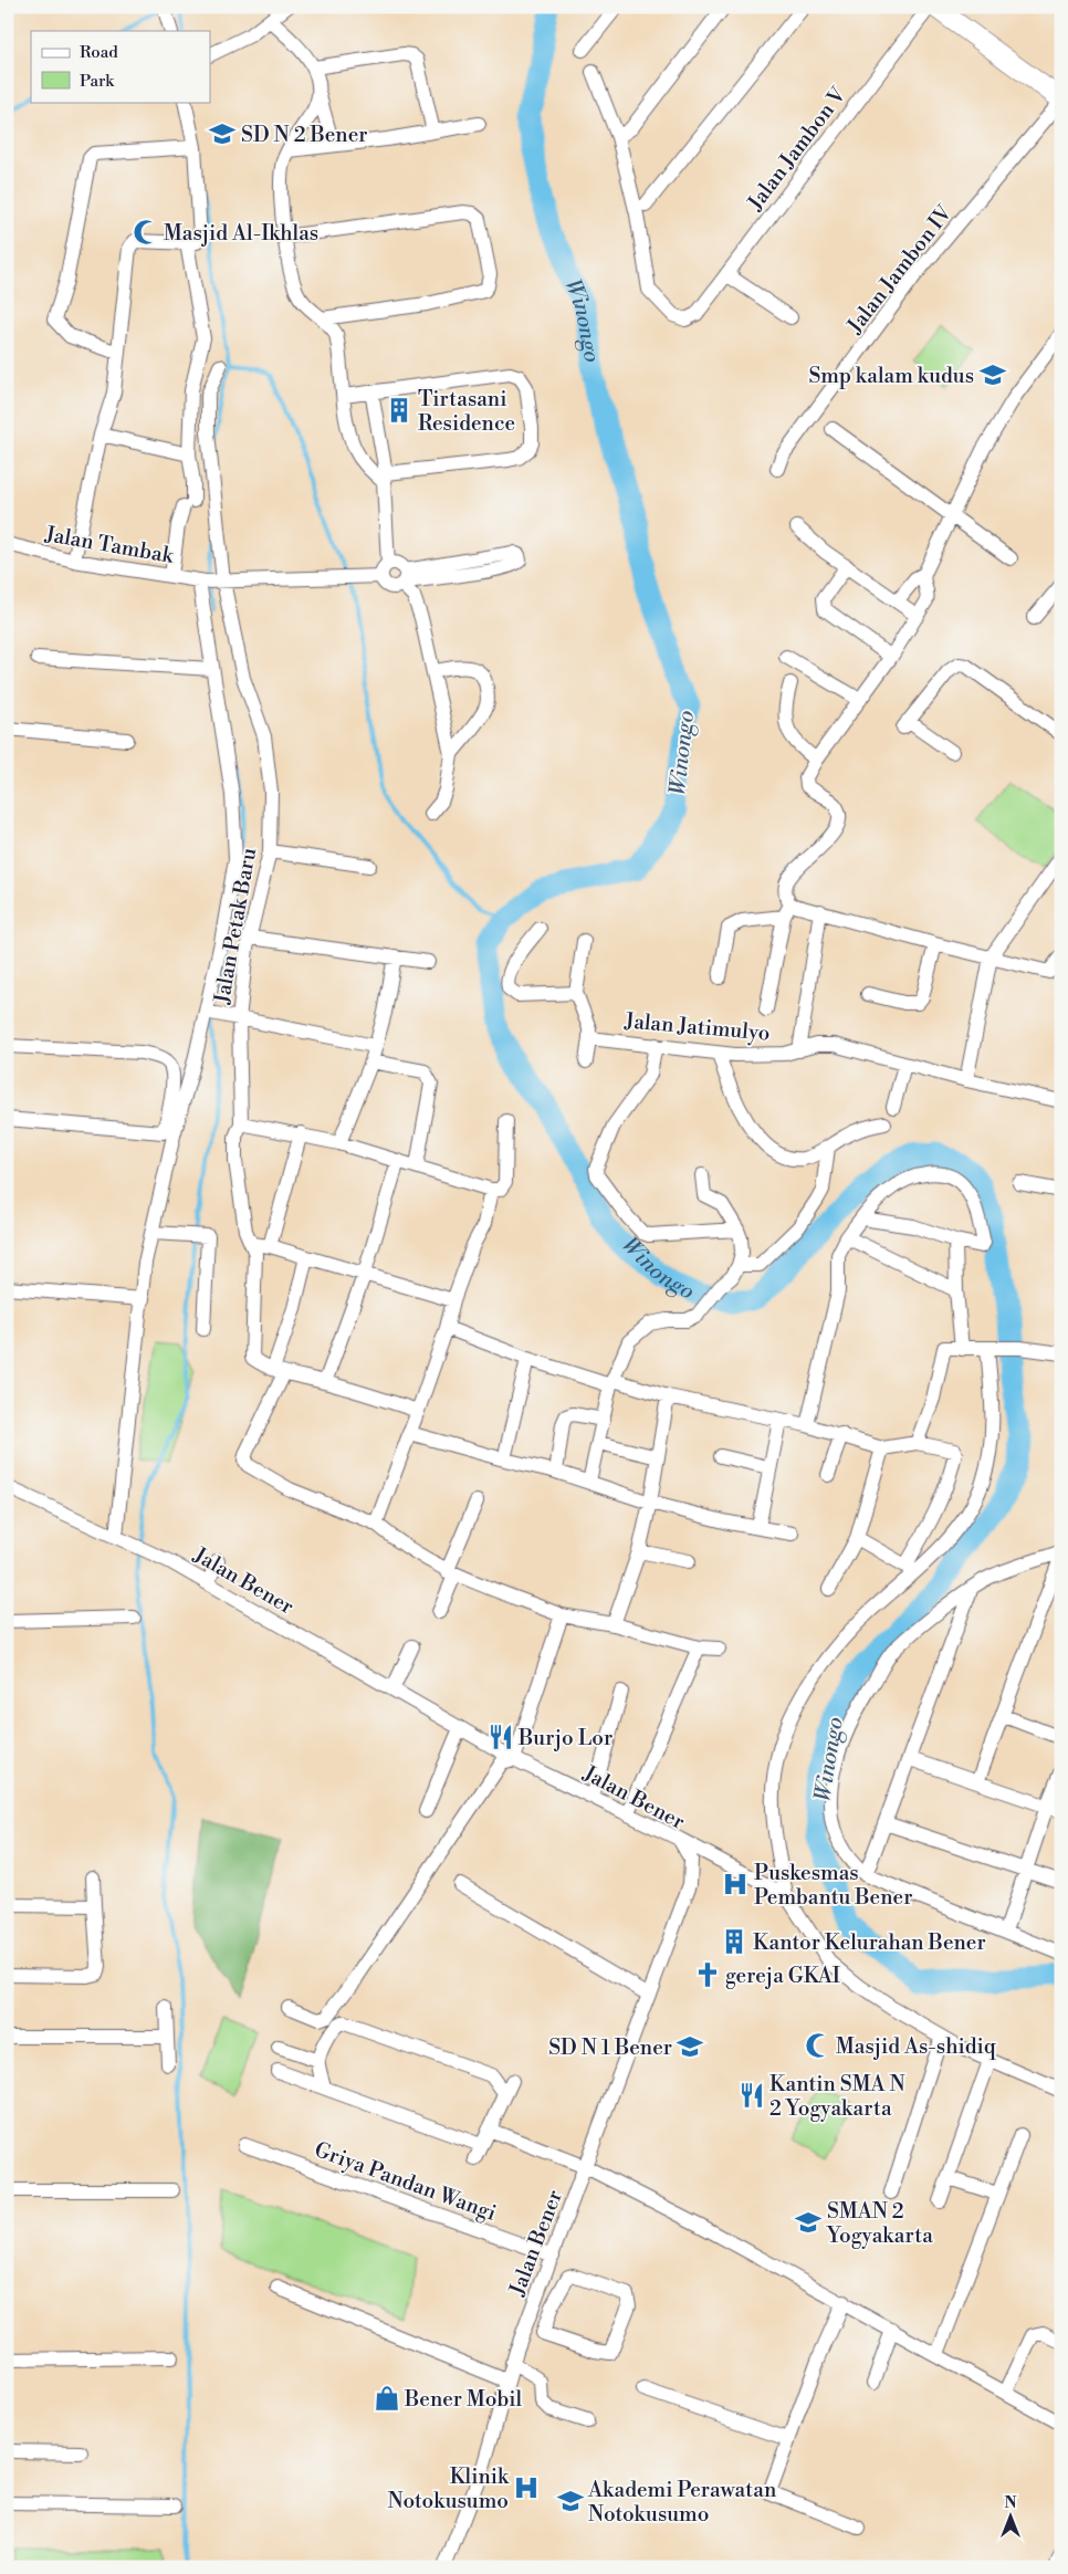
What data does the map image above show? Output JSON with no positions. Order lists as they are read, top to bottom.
{
  "streets": {
    "street": [
      "Jalan Jambon V",
      "Jalan Jambon IV",
      "Jalan Tambak",
      "Jalan Petak Baru",
      "Jalan Jatimulyo",
      "Jalan Bener",
      "Griya Pandan Wangi"
    ]
  },
  "crossings": [
    ["Jalan Tambak", "Jalan Petak Baru"],
    ["Jalan Bener", "Griya Pandan Wangi"]
  ],
  "water": ["Winongo"],
  "places": {
    "school or university": [
      "SD N 2 Bener",
      "Smp kalam kudus",
      "SD N 1 Bener",
      "SMAN 2 Yogyakarta",
      "Akademi Perawatan Notokusumo"
    ],
    "mosque": ["Masjid Al-Ikhlas", "Masjid As-shidiq"],
    "building": ["Tirtasani Residence", "Kantor Kelurahan Bener"],
    "restaurant": ["Burjo Lor", "Kantin SMA N 2 Yogyakarta"],
    "hospital": ["Puskesmas Pembantu Bener", "Klinik Notokusumo"],
    "church": ["gereja GKAI"],
    "shop": ["Bener Mobil"]
  },
  "legend": ["Road", "Park"],
  "north": "top"
}
